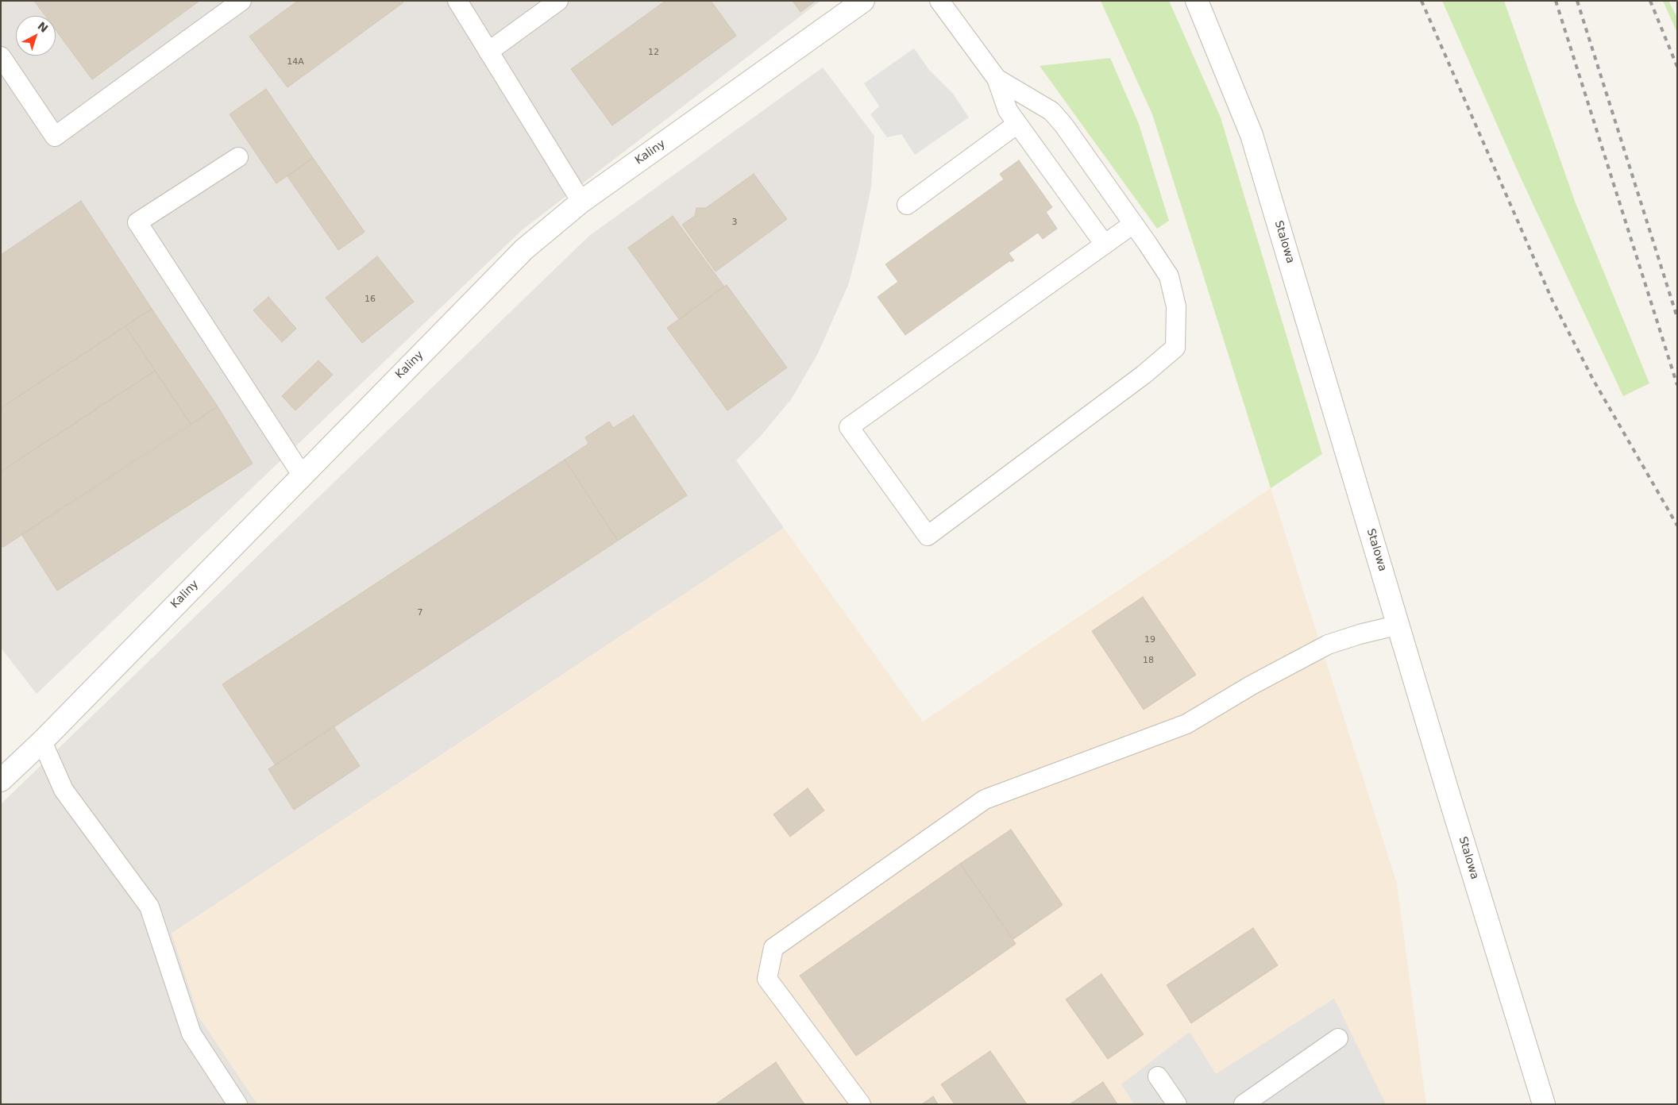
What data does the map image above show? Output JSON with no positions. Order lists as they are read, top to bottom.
{
  "streets": {
    "street": ["Kaliny", "Stalowa"]
  },
  "house_numbers": [
    "12",
    "14A",
    "3",
    "16",
    "7",
    "19",
    "18"
  ],
  "north": "top right"
}
